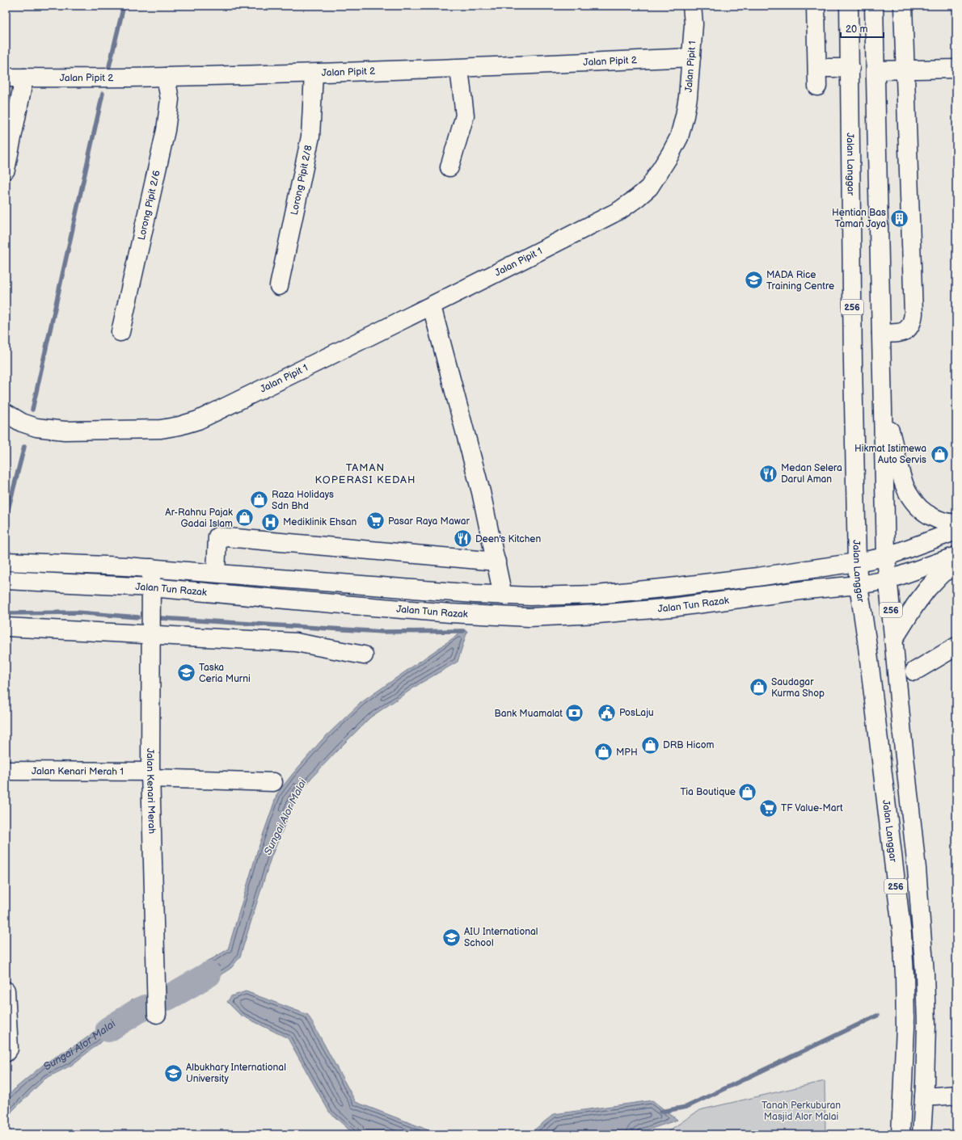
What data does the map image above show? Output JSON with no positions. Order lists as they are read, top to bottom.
{
  "streets": {
    "street": [
      "Jalan Pipit 2",
      "Jalan Pipit 1",
      "Jalan Langgar",
      "Lorong Pipit 2/8",
      "Lorong Pipit 2/6",
      "256",
      "Jalan Tun Razak",
      "Jalan Kenari Merah 1",
      "Jalan Kenari Merah"
    ]
  },
  "crossings": [
    ["Jalan Pipit 2", "Jalan Pipit 1"],
    ["Jalan Pipit 2", "Lorong Pipit 2/8"],
    ["Jalan Pipit 2", "Lorong Pipit 2/6"],
    ["Jalan Langgar", "Jalan Tun Razak"],
    ["256", "Jalan Tun Razak"],
    ["Jalan Tun Razak", "Jalan Kenari Merah"],
    ["Jalan Kenari Merah 1", "Jalan Kenari Merah"]
  ],
  "districts": ["TAMAN KOPERASI KEDAH"],
  "water": ["Sungai Alor Malai"],
  "parks": ["Tanah Perkuburan Masjid Alor Malai"],
  "places": {
    "building": ["Hentian Bas Taman Jaya"],
    "school or university": [
      "MADA Rice Training Centre",
      "Taska Ceria Murni",
      "AIU International School",
      "Albukhary International University"
    ],
    "shop": [
      "Hikmat Istimewa Auto Servis",
      "Raza Holidays Sdn Bhd",
      "Ar-Rahnu Pajak Gadai Islam",
      "Saudagar Kurma Shop",
      "DRB Hicom",
      "MPH",
      "Tia Boutique"
    ],
    "restaurant": ["Medan Selera Darul Aman", "Deen's Kitchen"],
    "supermarket": ["Pasar Raya Mawar", "TF Value-Mart"],
    "hospital": ["Mediklinik Ehsan"],
    "public building": ["PosLaju"],
    "bank": ["Bank Muamalat"]
  },
  "scale_bar": "20 m"
}
